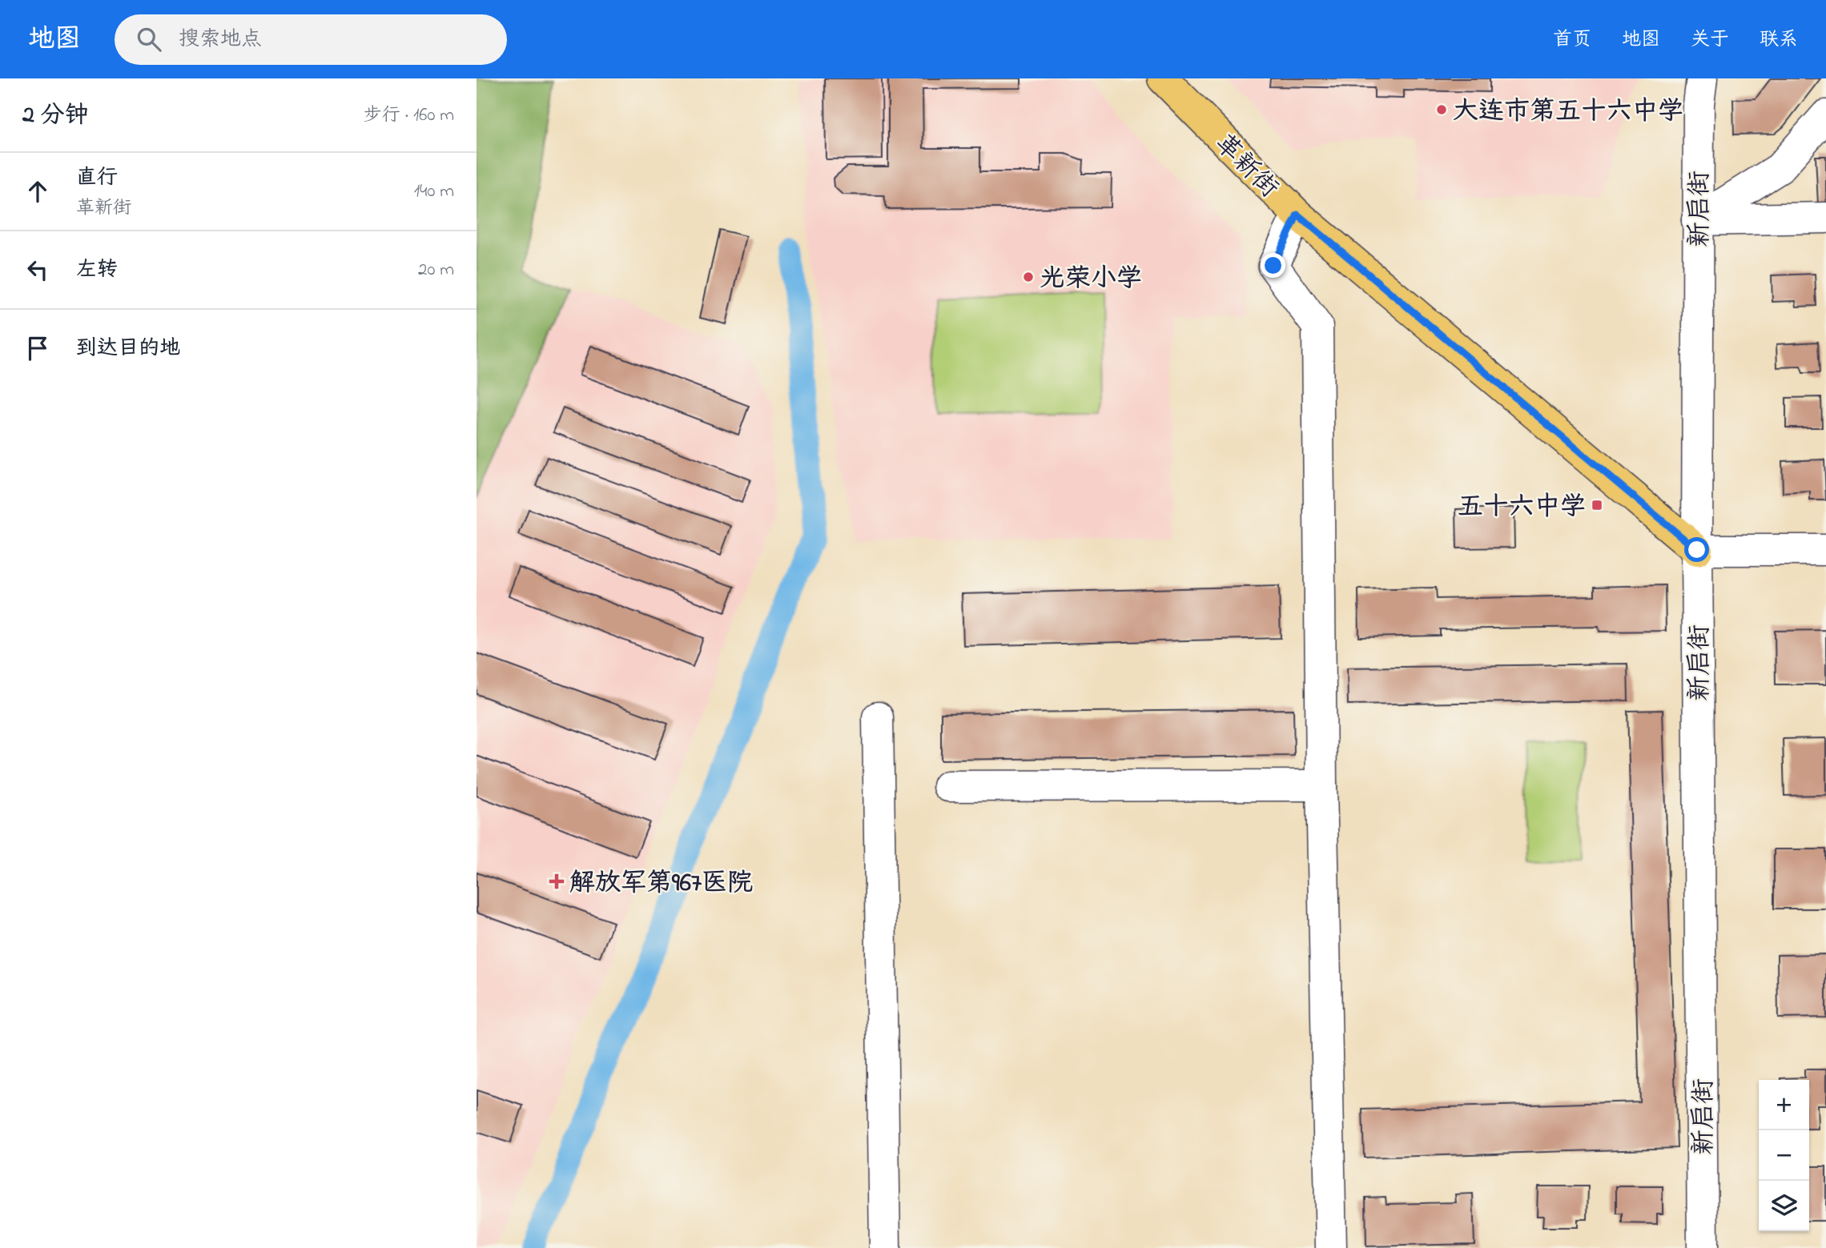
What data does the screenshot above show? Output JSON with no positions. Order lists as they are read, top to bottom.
{
  "streets": {
    "main road": ["革新街"],
    "street": ["新启街"]
  },
  "crossings": [
    ["革新街", "新启街"]
  ],
  "places": {
    "other": ["大连市第五十六中学", "光荣小学"],
    "transit": ["五十六中学"],
    "health": ["解放军第967医院"]
  },
  "page": {
    "header": "地图",
    "search": "搜索地点",
    "nav": [
      "首页",
      "地图",
      "关于",
      "联系"
    ],
    "heading": ["2 分钟", "步行 · 160 m"],
    "list": [
      ["直行", "革新街", "140 m"],
      ["左转", "20 m"],
      "到达目的地"
    ],
    "map_buttons": ["+", "−"]
  }
}
